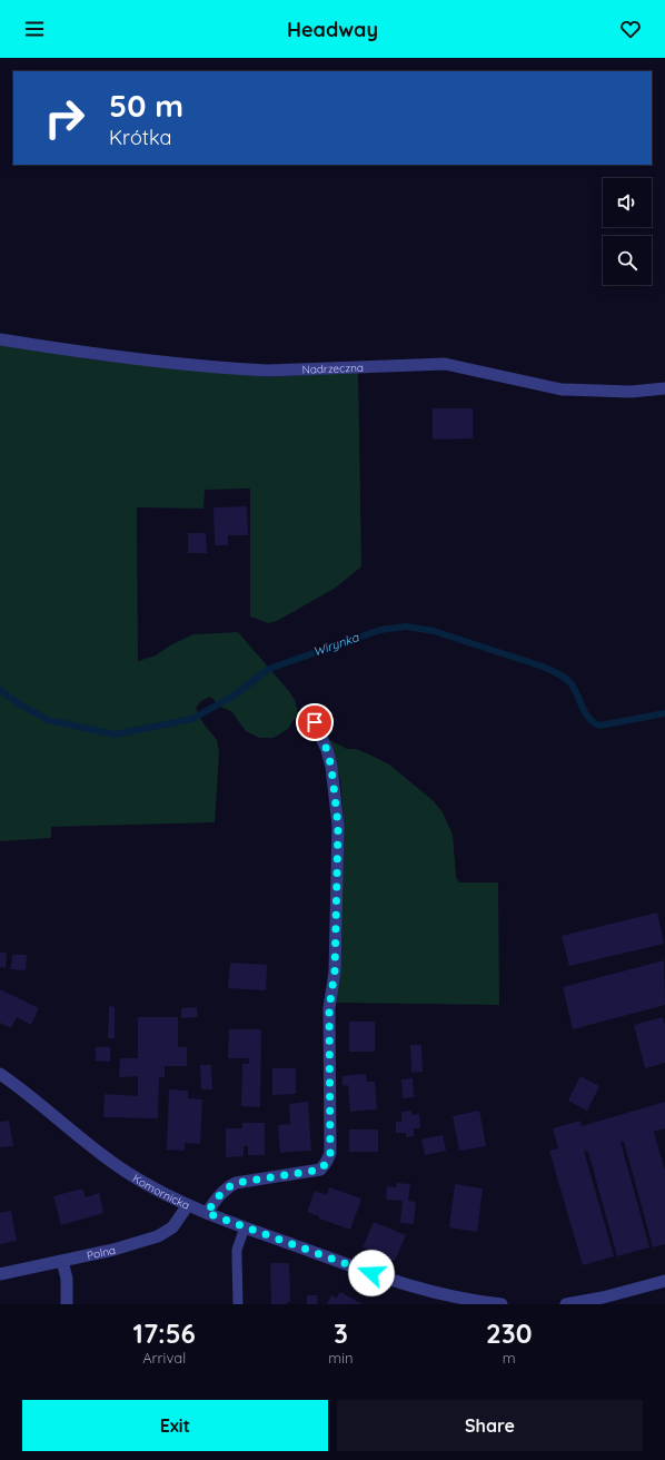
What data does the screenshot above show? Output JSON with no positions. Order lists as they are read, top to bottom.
{
  "streets": {
    "street": ["Nadrzeczna", "Komornicka", "Polna"]
  },
  "crossings": [
    ["Komornicka", "Polna"]
  ],
  "water": ["Wirynka"],
  "page": {
    "header": "Headway",
    "turn": ["50 m", "Krótka"],
    "eta": [
      "17:56",
      "Arrival",
      "3",
      "min",
      "230",
      "m"
    ],
    "buttons": ["Exit", "Share"]
  }
}
